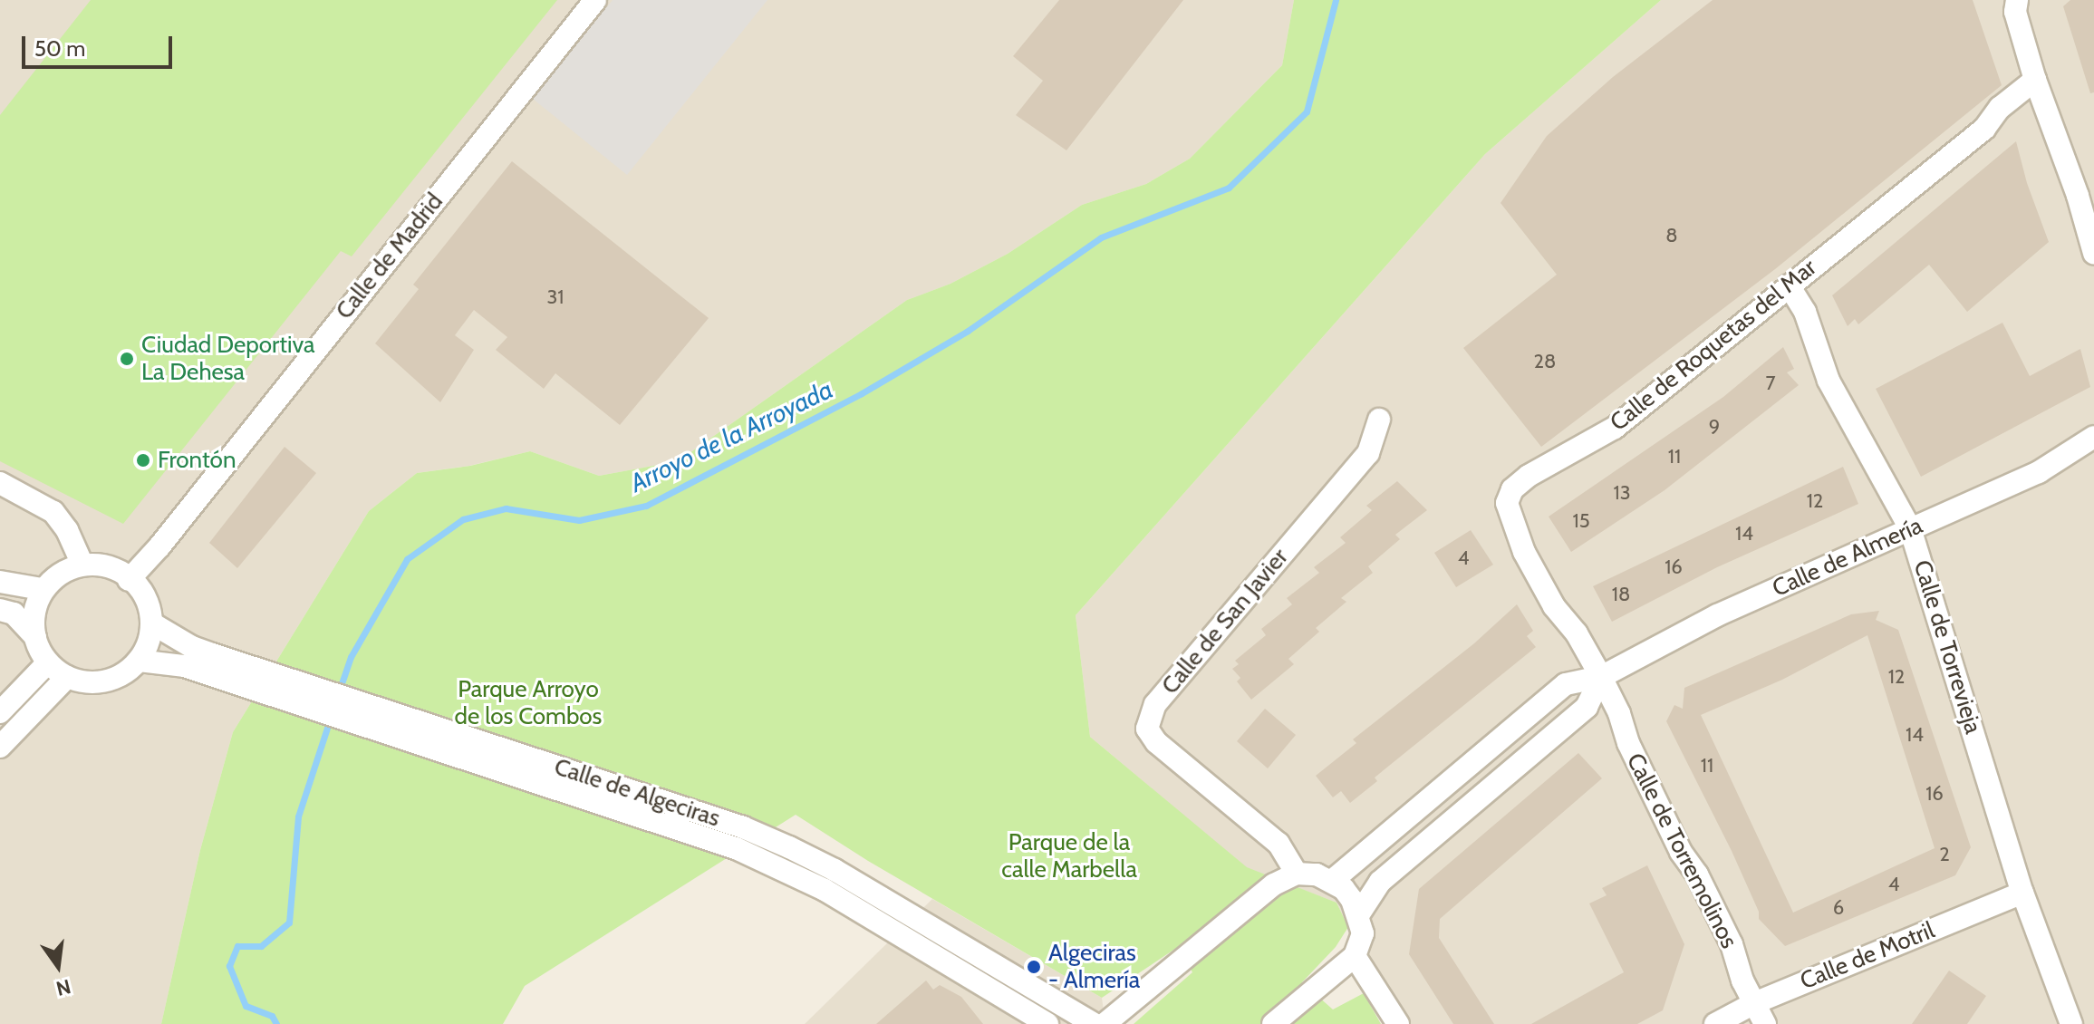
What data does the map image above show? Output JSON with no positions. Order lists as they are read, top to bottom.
{
  "streets": {
    "street": [
      "Calle de Madrid",
      "Calle de Roquetas del Mar",
      "Calle de Almería",
      "Calle de San Javier",
      "Calle de Torrevieja",
      "Calle de Algeciras",
      "Calle de Torremolinos",
      "Calle de Motril"
    ]
  },
  "crossings": [
    ["Calle de Madrid", "Calle de Algeciras"],
    ["Calle de Roquetas del Mar", "Calle de Almería"],
    ["Calle de Roquetas del Mar", "Calle de Torrevieja"],
    ["Calle de Roquetas del Mar", "Calle de Torremolinos"],
    ["Calle de Almería", "Calle de Torrevieja"],
    ["Calle de Almería", "Calle de Torremolinos"],
    ["Calle de Torrevieja", "Calle de Motril"],
    ["Calle de Torremolinos", "Calle de Motril"]
  ],
  "water": ["Arroyo de la Arroyada"],
  "parks": ["Parque Arroyo de los Combos", "Parque de la calle Marbella"],
  "places": ["Ciudad Deportiva La Dehesa", "Frontón", "Algeciras - Almería"],
  "house_numbers": [
    "8",
    "31",
    "28",
    "7",
    "9",
    "11",
    "13",
    "12",
    "15",
    "14",
    "4",
    "16",
    "18",
    "12",
    "14",
    "11",
    "16",
    "2",
    "4",
    "6"
  ],
  "scale_bar": "50 m",
  "north": "bottom"
}
